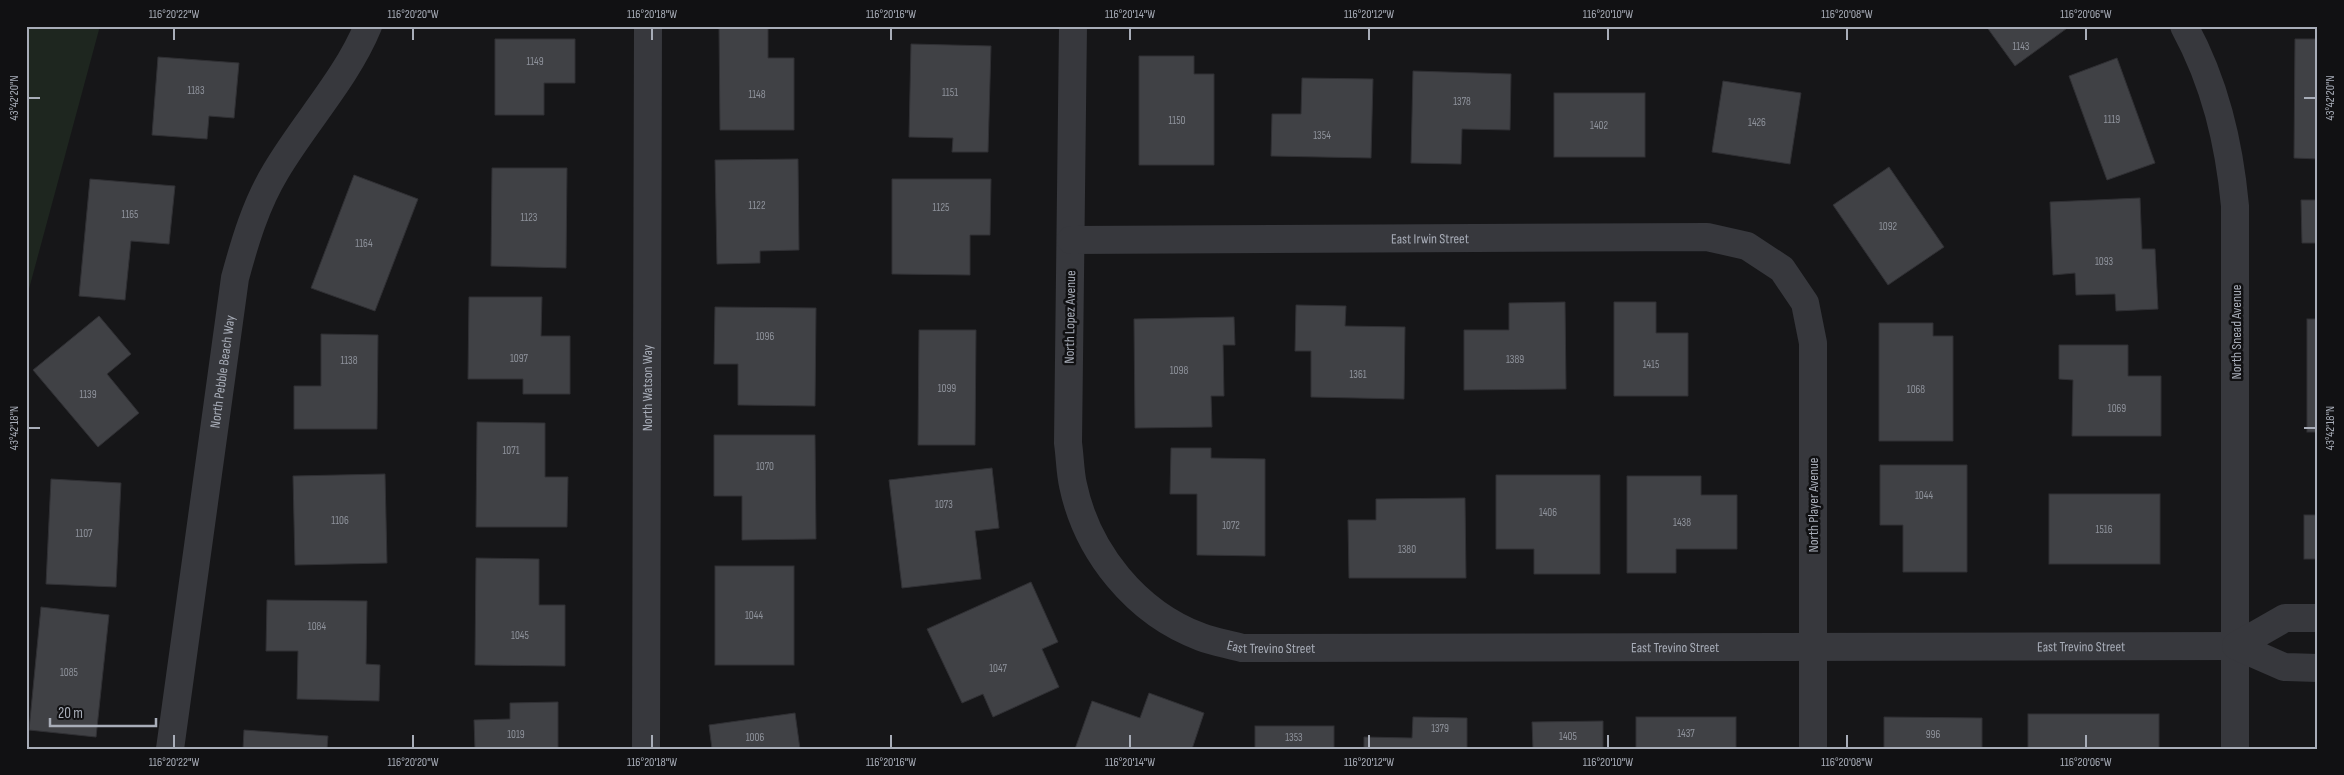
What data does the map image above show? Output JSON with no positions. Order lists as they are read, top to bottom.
{
  "streets": {
    "street": [
      "East Irwin Street",
      "North Lopez Avenue",
      "North Snead Avenue",
      "North Pebble Beach Way",
      "North Watson Way",
      "North Player Avenue",
      "East Trevino Street"
    ]
  },
  "crossings": [
    ["East Irwin Street", "North Lopez Avenue"],
    ["East Irwin Street", "North Player Avenue"],
    ["North Lopez Avenue", "East Trevino Street"],
    ["North Snead Avenue", "East Trevino Street"],
    ["North Player Avenue", "East Trevino Street"]
  ],
  "house_numbers": [
    "1143",
    "1149",
    "1183",
    "1151",
    "1148",
    "1378",
    "1119",
    "1150",
    "1426",
    "1402",
    "1354",
    "1122",
    "1125",
    "1165",
    "1123",
    "1092",
    "1164",
    "1093",
    "1096",
    "1097",
    "1389",
    "1138",
    "1415",
    "1098",
    "1361",
    "1099",
    "1068",
    "1139",
    "1069",
    "1071",
    "1070",
    "1044",
    "1073",
    "1406",
    "1106",
    "1438",
    "1072",
    "1516",
    "1107",
    "1380",
    "1044",
    "1084",
    "1045",
    "1047",
    "1085",
    "1379",
    "1437",
    "1019",
    "996",
    "1405",
    "1006",
    "1353"
  ],
  "scale_bar": "20 m",
  "coordinates": [
    "116°20'22\"W",
    "116°20'20\"W",
    "116°20'18\"W",
    "116°20'16\"W",
    "116°20'14\"W",
    "116°20'12\"W",
    "116°20'10\"W",
    "116°20'08\"W",
    "116°20'06\"W",
    "43°42'20\"N",
    "43°42'18\"N"
  ]
}
